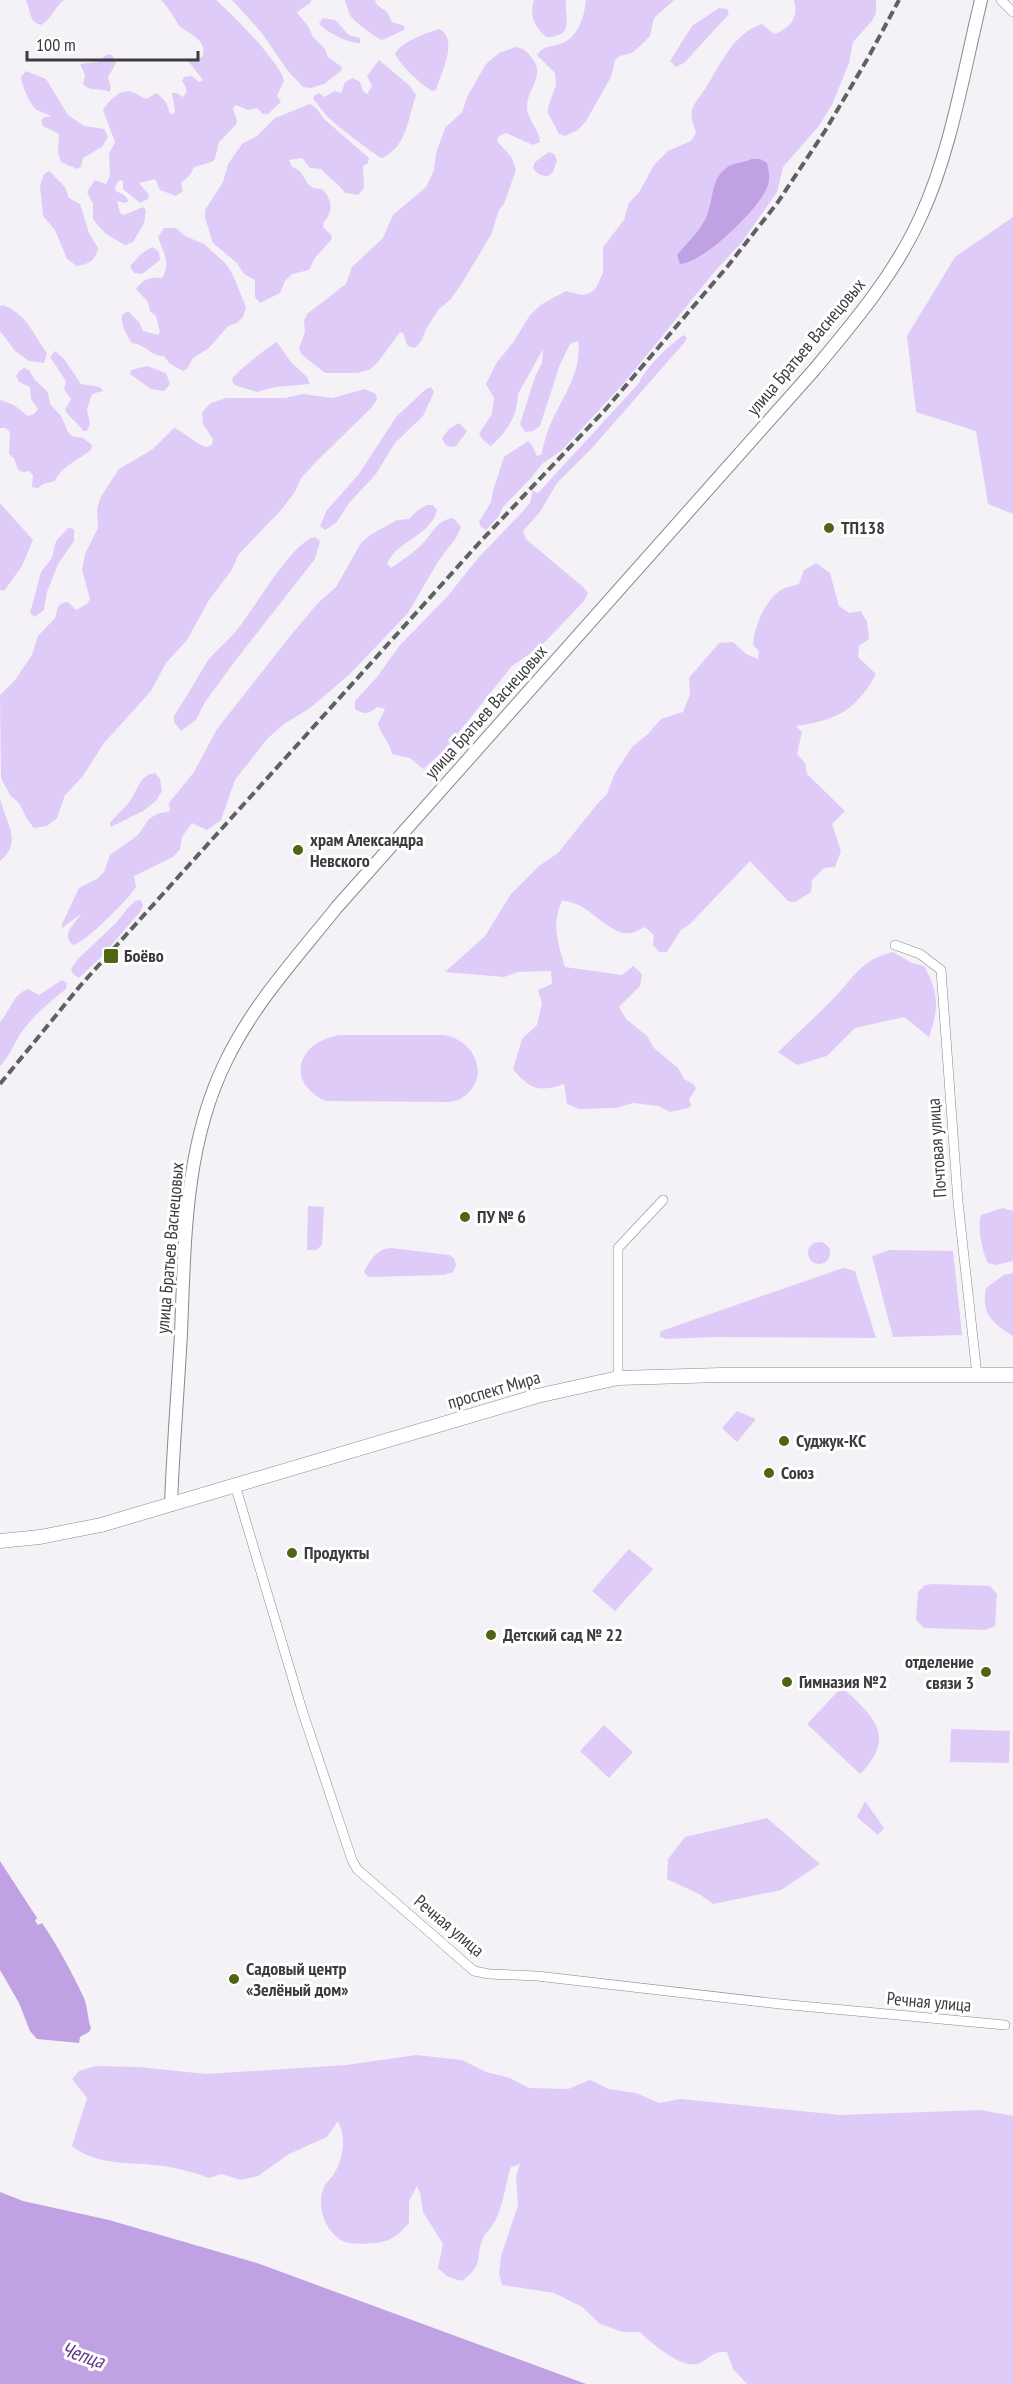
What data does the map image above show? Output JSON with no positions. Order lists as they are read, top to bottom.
{
  "streets": {
    "main road": ["улица Братьев Васнецовых", "проспект Мира"],
    "street": ["Почтовая улица", "Речная улица"]
  },
  "crossings": [
    ["улица Братьев Васнецовых", "проспект Мира"],
    ["Почтовая улица", "проспект Мира"],
    ["проспект Мира", "Речная улица"]
  ],
  "water": ["Чепца"],
  "places": {
    "other": [
      "ТП138",
      "храм Александра Невского",
      "ПУ № 6",
      "Суджук-КС",
      "Союз",
      "Продукты",
      "Детский сад № 22",
      "отделение связи 3",
      "Гимназия №2",
      "Садовый центр «Зелёный дом»"
    ],
    "transit": ["Боёво"]
  },
  "scale_bar": "100 m"
}
